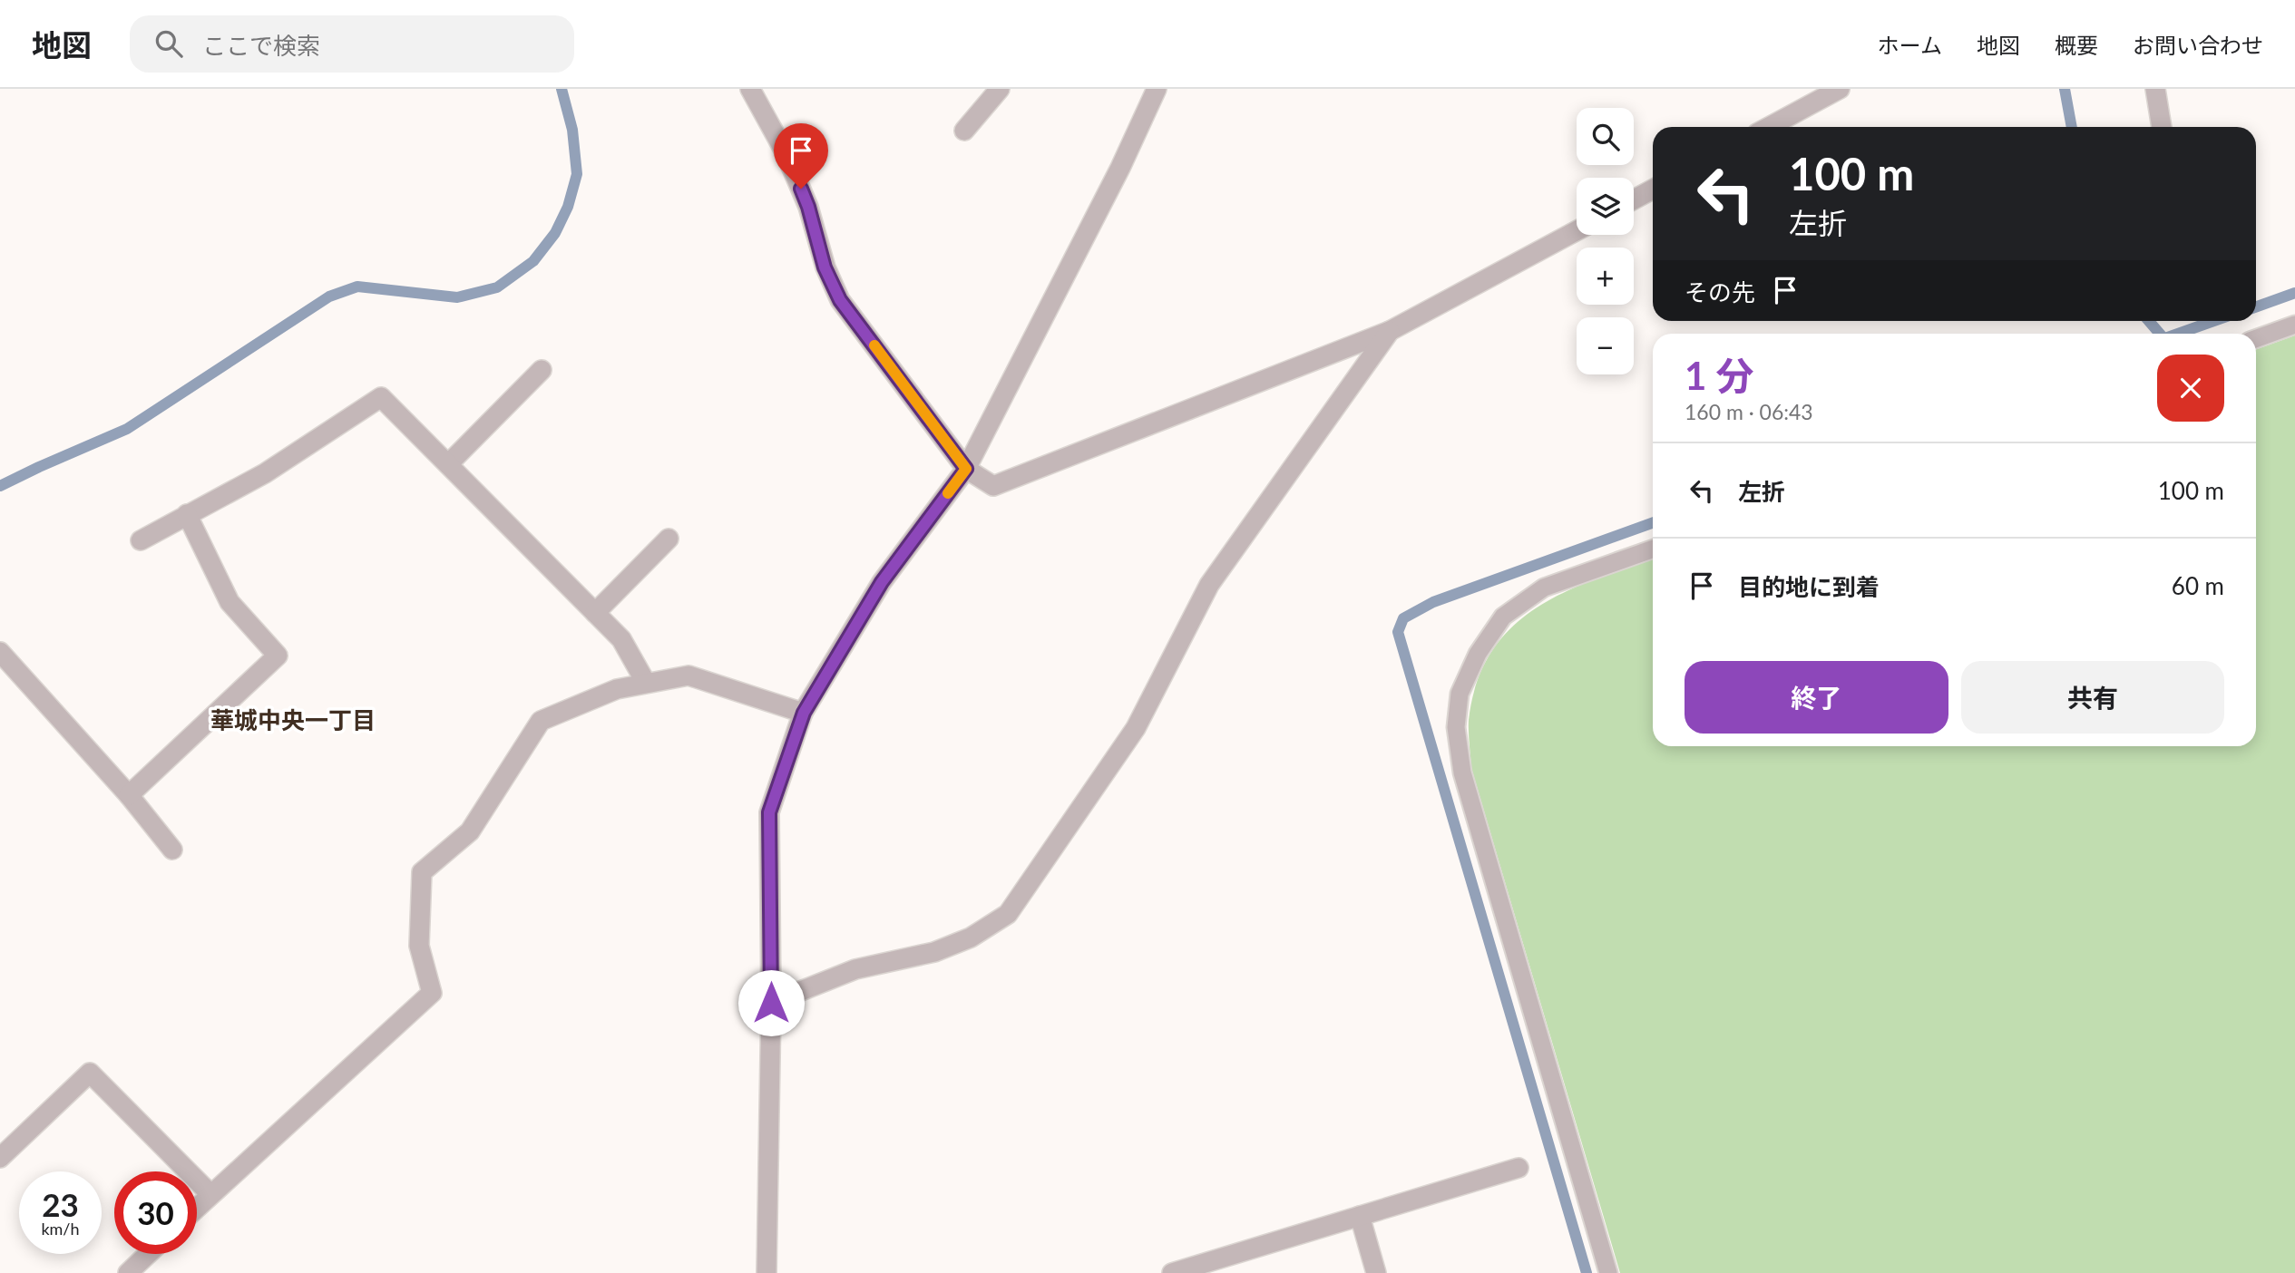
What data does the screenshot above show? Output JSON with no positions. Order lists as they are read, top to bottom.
{
  "districts": ["華城中央一丁目"],
  "page": {
    "header": "地図",
    "search": "ここで検索",
    "nav": [
      "ホーム",
      "地図",
      "概要",
      "お問い合わせ"
    ],
    "map_buttons": ["+", "−"],
    "turn": ["100 m", "左折"],
    "then": "その先",
    "heading": ["1 分", "160 m · 06:43"],
    "list": [
      {
        "name": "左折",
        "value": "100 m"
      },
      {
        "name": "目的地に到着",
        "value": "60 m"
      }
    ],
    "buttons": ["終了", "共有"],
    "speed": "23 km/h",
    "limit": "30"
  }
}
